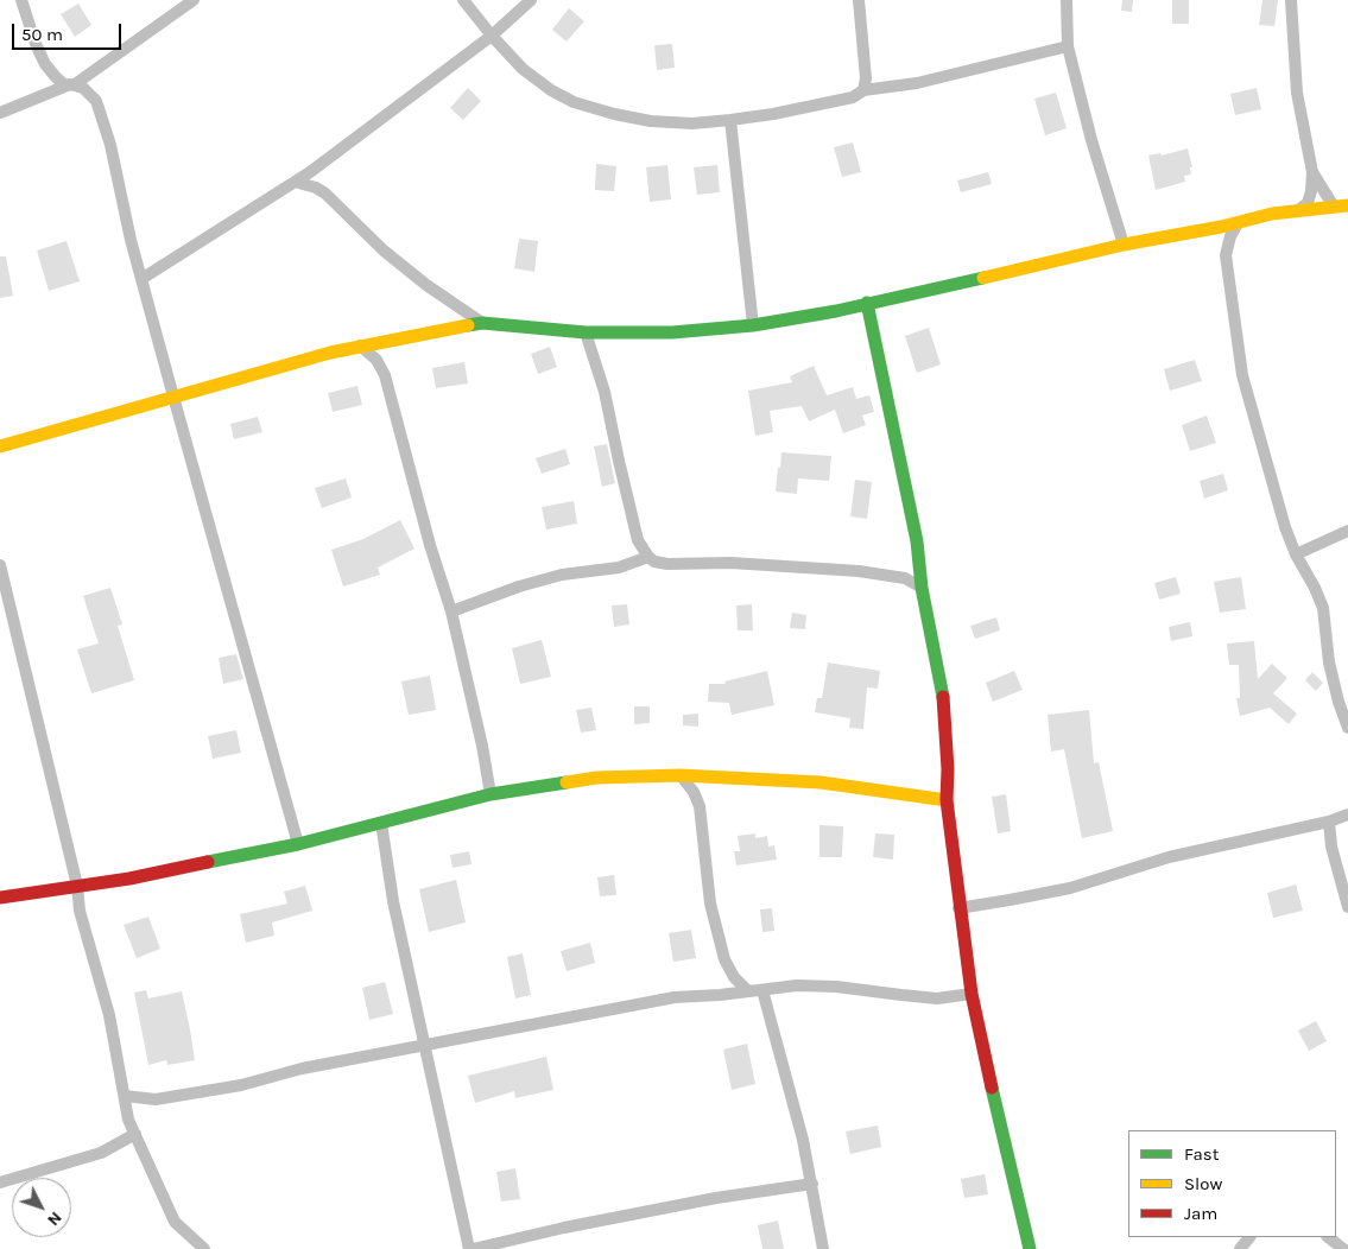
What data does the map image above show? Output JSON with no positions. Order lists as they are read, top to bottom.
{
  "legend": ["Fast", "Slow", "Jam"],
  "scale_bar": "50 m",
  "north": "bottom right"
}
